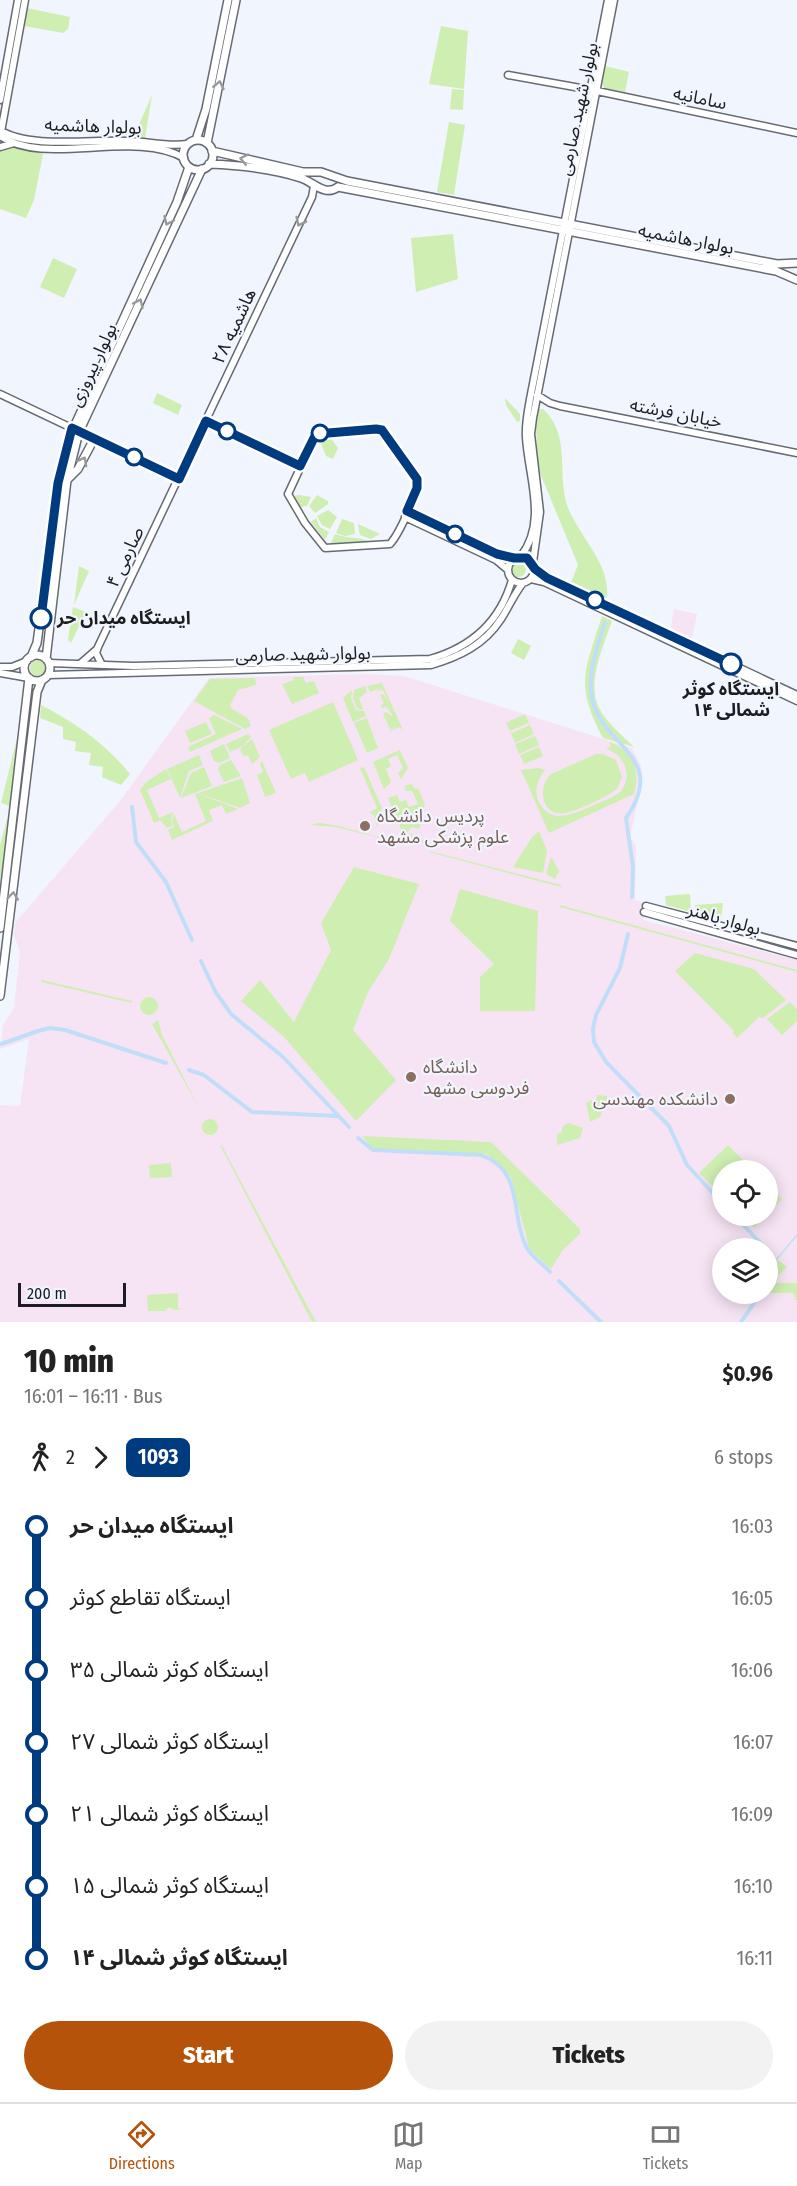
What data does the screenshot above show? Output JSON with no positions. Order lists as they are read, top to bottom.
{
  "streets": {
    "main road": ["بولوار هاشمیه", "بولوار پیروزی"],
    "street": [
      "سامانیه",
      "بولوار شهید صارمی",
      "هاشمیه ۲۸",
      "خیابان فرشته",
      "صارمی ۴",
      "بولوار باهنر"
    ]
  },
  "crossings": [
    ["سامانیه", "بولوار شهید صارمی"],
    ["بولوار شهید صارمی", "بولوار هاشمیه"],
    ["بولوار شهید صارمی", "بولوار پیروزی"],
    ["بولوار شهید صارمی", "خیابان فرشته"],
    ["بولوار هاشمیه", "هاشمیه ۲۸"],
    ["بولوار هاشمیه", "بولوار پیروزی"],
    ["هاشمیه ۲۸", "صارمی ۴"]
  ],
  "one_way": ["هاشمیه ۲۸"],
  "places": [
    "ایستگاه میدان حر",
    "ایستگاه کوثر شمالی ۱۴",
    "پردیس دانشگاه علوم پزشکی مشهد",
    "دانشگاه فردوسی مشهد",
    "دانشکده مهندسی"
  ],
  "lines": ["bus line 1093"],
  "scale_bar": "200 m",
  "page": {
    "scale": "200 m",
    "heading": ["10 min", "16:01 – 16:11 · Bus", "$0.96"],
    "legs": ["2", "1093", "6 stops"],
    "list": [
      {
        "name": "ایستگاه میدان حر",
        "value": "16:03"
      },
      {
        "name": "ایستگاه تقاطع کوثر",
        "value": "16:05"
      },
      {
        "name": "ایستگاه کوثر شمالی ۳۵",
        "value": "16:06"
      },
      {
        "name": "ایستگاه کوثر شمالی ۲۷",
        "value": "16:07"
      },
      {
        "name": "ایستگاه کوثر شمالی ۲۱",
        "value": "16:09"
      },
      {
        "name": "ایستگاه کوثر شمالی ۱۵",
        "value": "16:10"
      },
      {
        "name": "ایستگاه کوثر شمالی ۱۴",
        "value": "16:11"
      }
    ],
    "buttons": ["Start", "Tickets"],
    "tabs": ["Directions", "Map", "Tickets"]
  }
}
